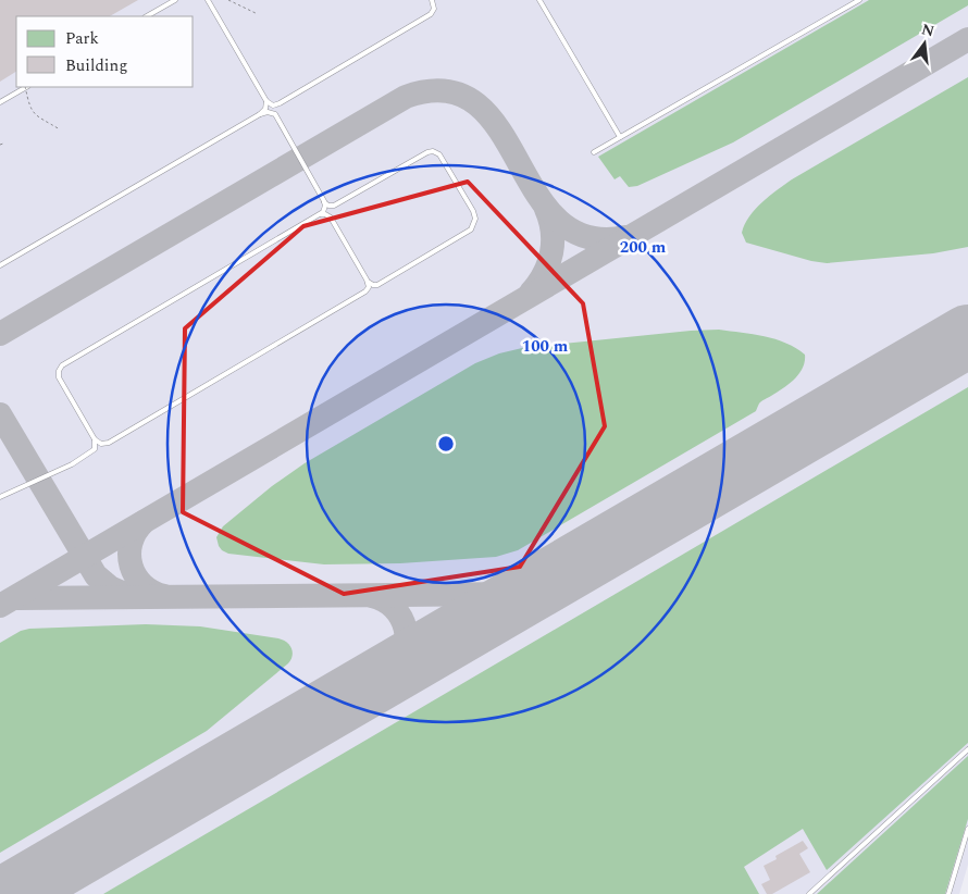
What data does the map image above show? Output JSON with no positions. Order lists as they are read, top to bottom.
{
  "legend": ["Park", "Building"],
  "north": "top",
  "rings": ["200 m", "100 m"]
}
